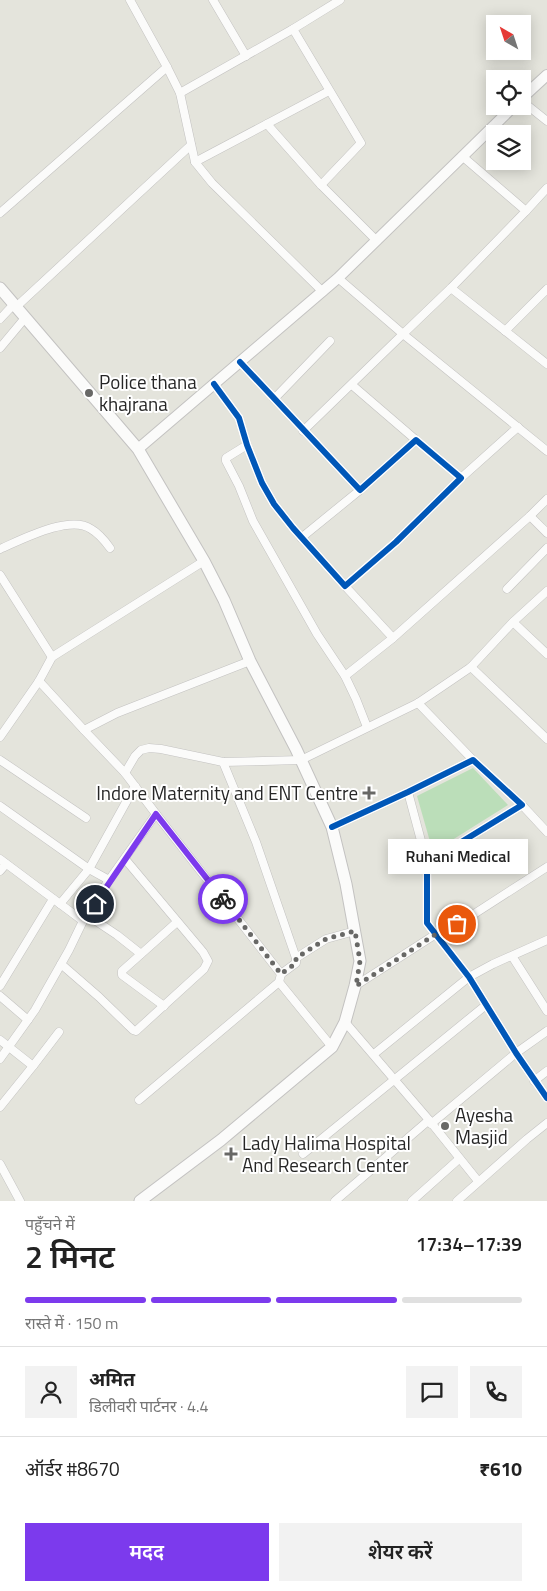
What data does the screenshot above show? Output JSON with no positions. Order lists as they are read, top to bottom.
{
  "places": {
    "other": ["Police thana khajrana", "Ruhani Medical", "Ayesha Masjid"],
    "health": ["Indore Maternity and ENT Centre", "Lady Halima Hospital And Research Center"]
  },
  "north": "top left",
  "page": {
    "bubble": "Ruhani Medical",
    "heading": ["2 मिनट", "पहुँचने में", "17:34–17:39"],
    "panel": [
      "अमित",
      "डिलीवरी पार्टनर · 4.4",
      "ऑर्डर #8670",
      "₹610"
    ],
    "bar": "रास्ते में · 150 m",
    "buttons": ["मदद", "शेयर करें"]
  }
}
